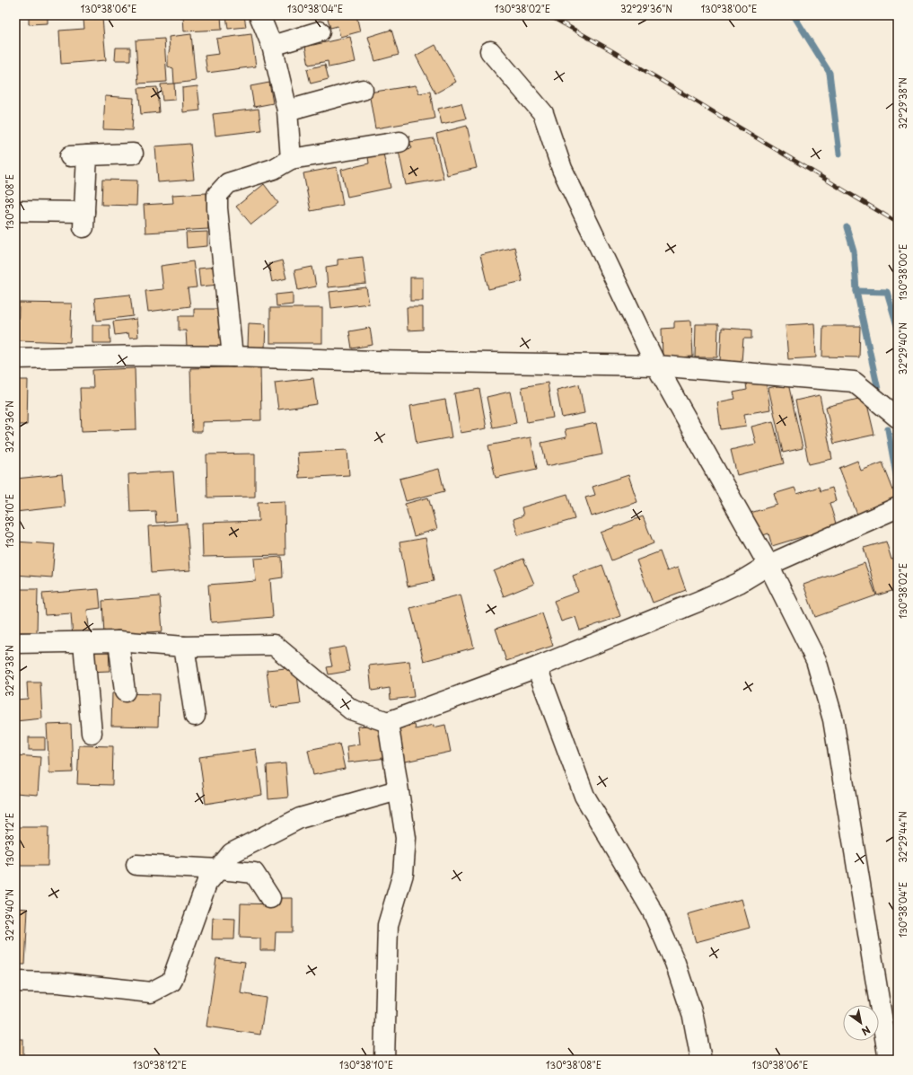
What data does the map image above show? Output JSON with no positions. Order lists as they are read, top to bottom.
{
  "north": "bottom right",
  "coordinates": [
    "130°38'06\"E",
    "130°38'04\"E",
    "130°38'02\"E",
    "32°29'36\"N",
    "130°38'00\"E",
    "32°29'38\"N",
    "130°38'08\"E",
    "32°29'40\"N",
    "130°38'10\"E",
    "32°29'44\"N",
    "130°38'12\"E"
  ]
}
